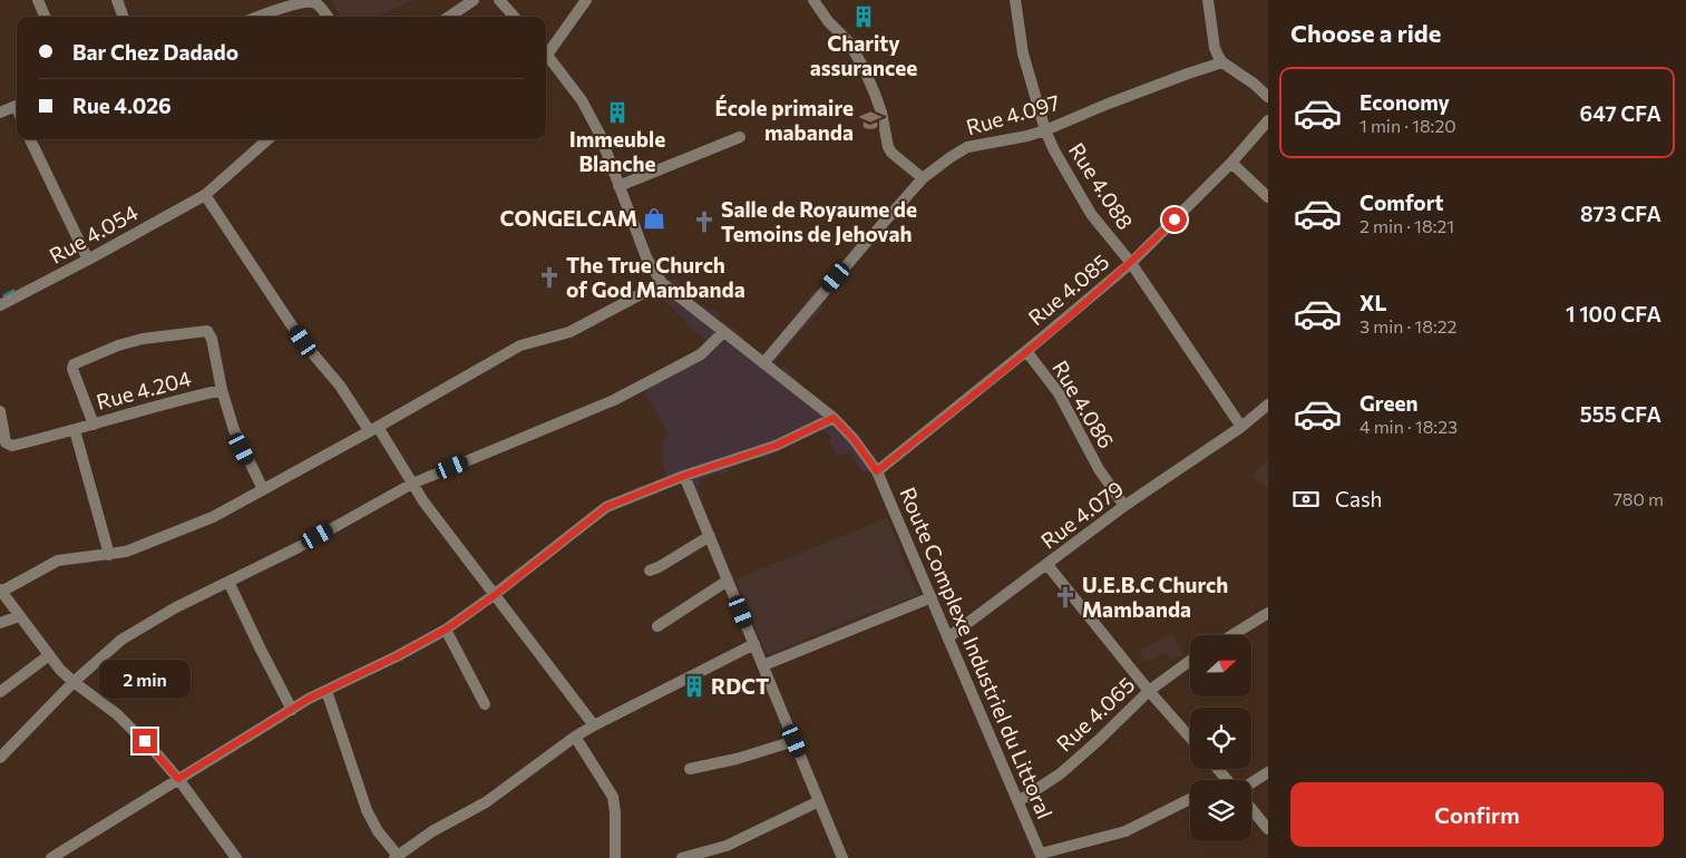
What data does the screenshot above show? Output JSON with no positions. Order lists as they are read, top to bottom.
{
  "streets": {
    "street": [
      "Rue 4.097",
      "Rue 4.088",
      "Rue 4.054",
      "Rue 4.085",
      "Rue 4.204",
      "Rue 4.086",
      "Rue 4.079",
      "Route Complexe Industriel du Littoral",
      "Rue 4.065"
    ]
  },
  "crossings": [
    ["Rue 4.097", "Rue 4.088"],
    ["Rue 4.097", "Route Complexe Industriel du Littoral"],
    ["Rue 4.088", "Rue 4.085"],
    ["Rue 4.088", "Rue 4.079"],
    ["Rue 4.085", "Rue 4.086"],
    ["Rue 4.085", "Route Complexe Industriel du Littoral"],
    ["Rue 4.086", "Rue 4.079"],
    ["Rue 4.079", "Route Complexe Industriel du Littoral"],
    ["Route Complexe Industriel du Littoral", "Rue 4.065"]
  ],
  "places": {
    "building": ["Charity assurancee", "Immeuble Blanche", "RDCT"],
    "school or university": ["École primaire mabanda"],
    "shop": ["CONGELCAM"],
    "church": ["Salle de Royaume de Temoins de Jehovah", "The True Church of God Mambanda", "U.E.B.C Church Mambanda"]
  },
  "north": "right",
  "page": {
    "heading": "Choose a ride",
    "banner": ["Bar Chez Dadado", "Rue 4.026"],
    "list": [
      {
        "name": "Economy",
        "note": "1 min · 18:20",
        "value": "647 CFA"
      },
      {
        "name": "Comfort",
        "note": "2 min · 18:21",
        "value": "873 CFA"
      },
      {
        "name": "XL",
        "note": "3 min · 18:22",
        "value": "1 100 CFA"
      },
      {
        "name": "Green",
        "note": "4 min · 18:23",
        "value": "555 CFA"
      }
    ],
    "pay": ["Cash", "780 m"],
    "bubble": "2 min",
    "buttons": "Confirm"
  }
}
